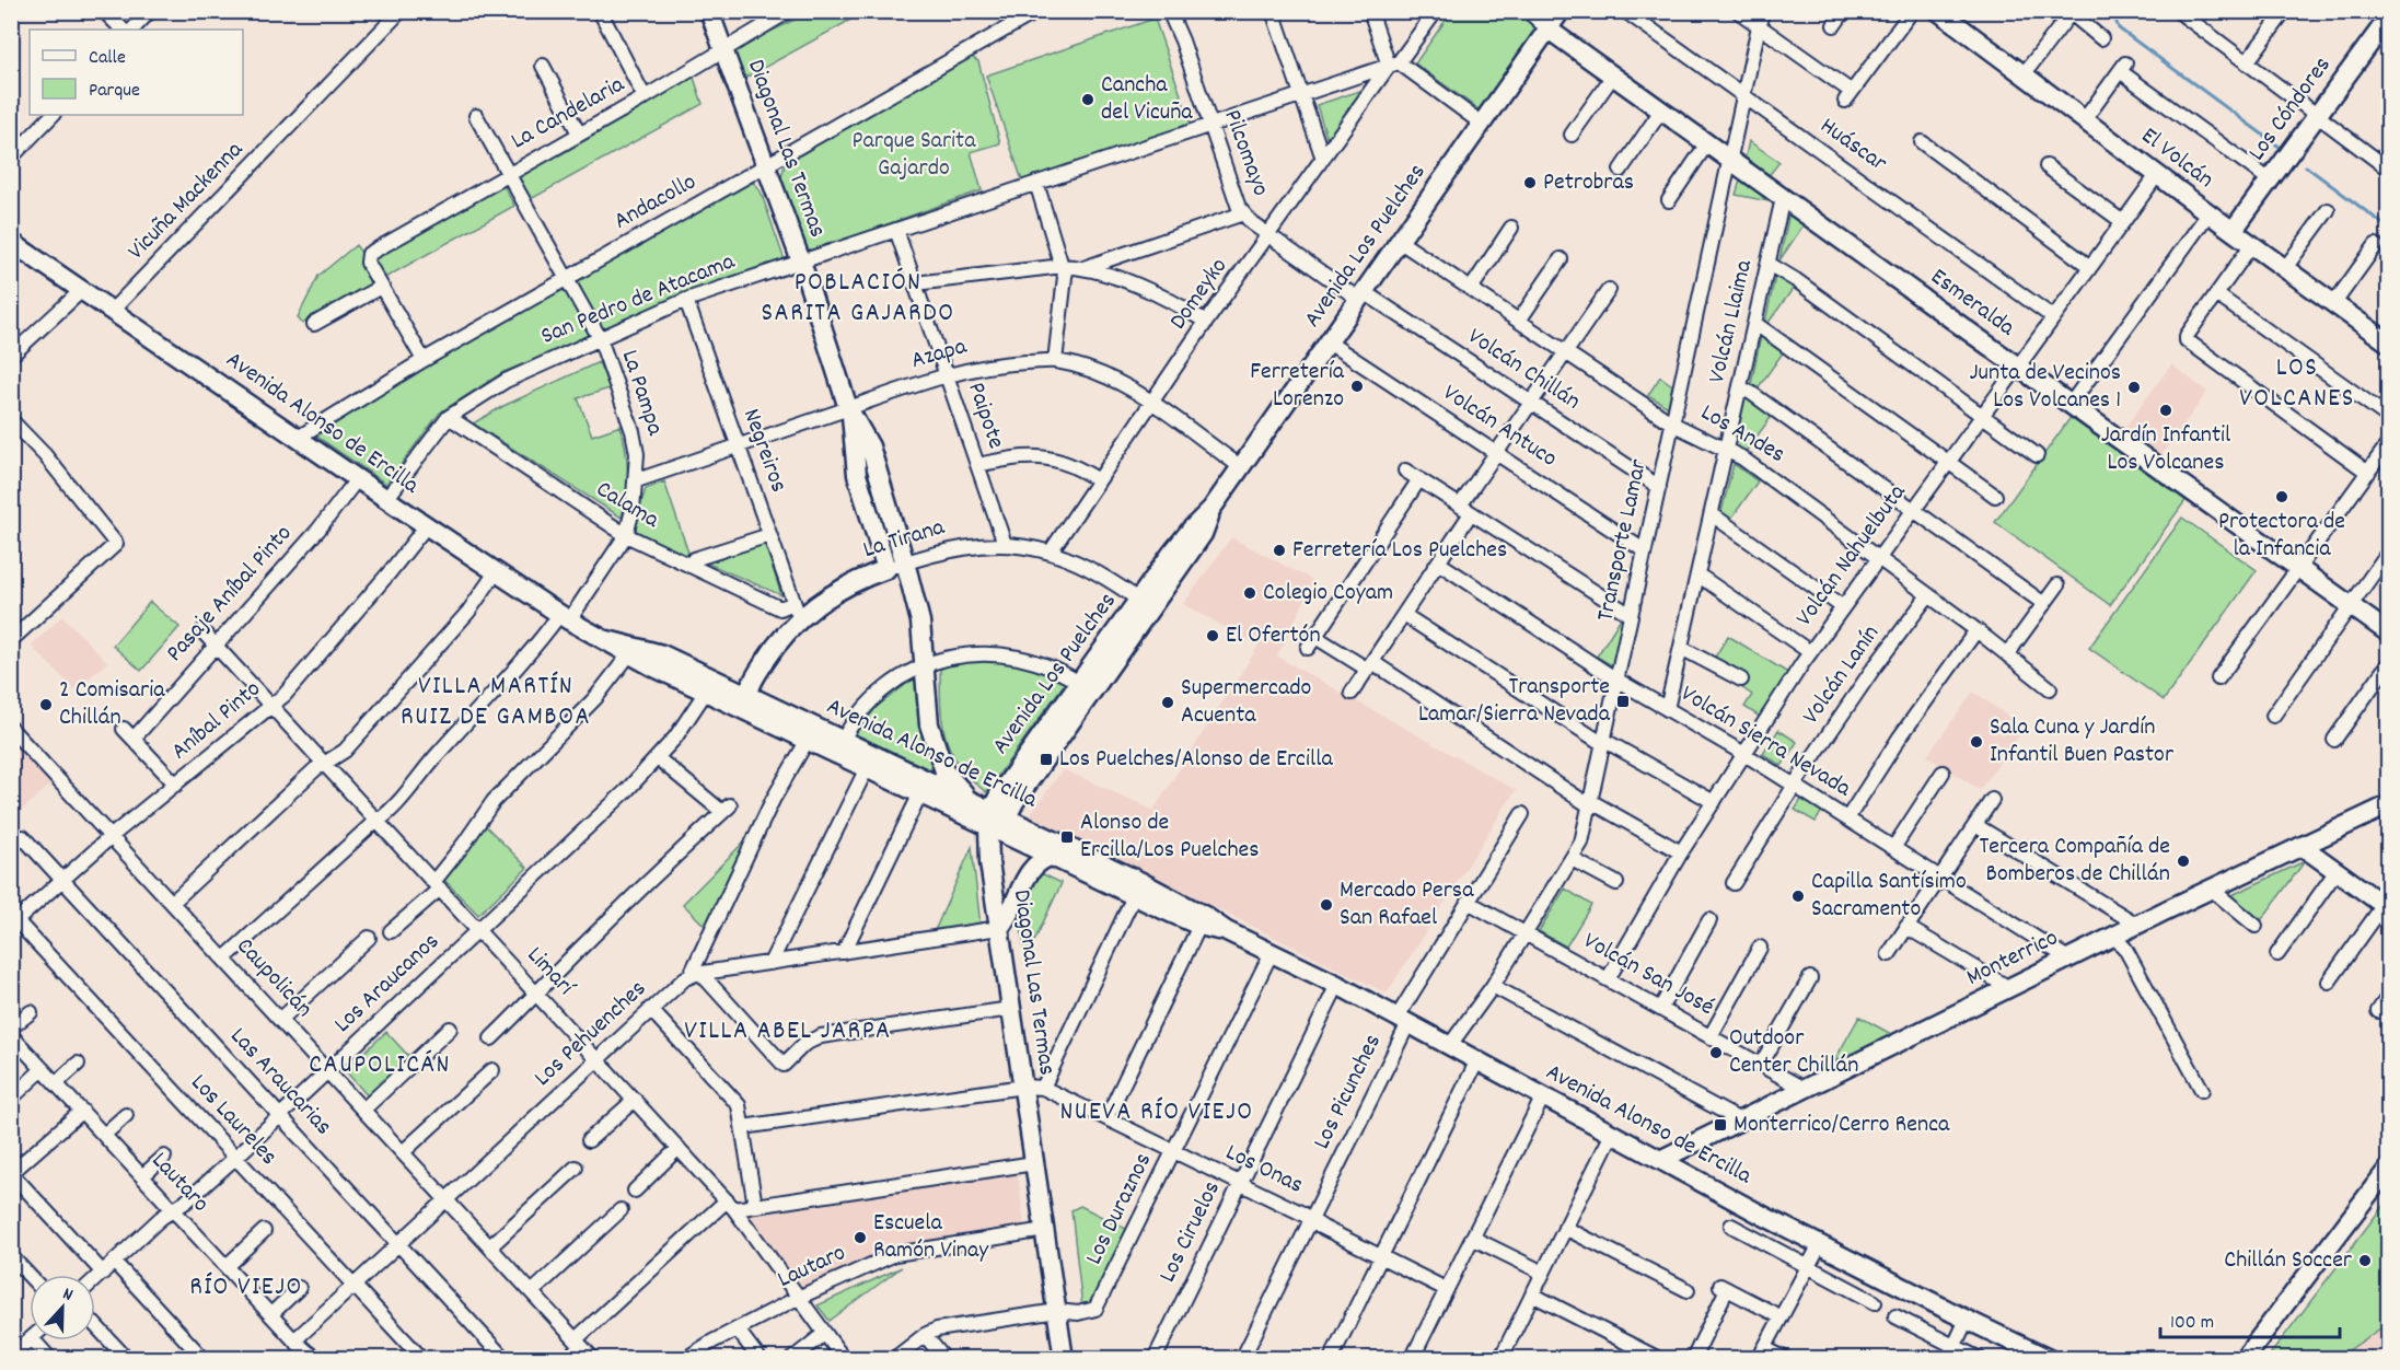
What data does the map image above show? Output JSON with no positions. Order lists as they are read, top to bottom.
{
  "streets": {
    "main road": [
      "Los Cóndores",
      "Diagonal Las Termas",
      "El Volcán",
      "Avenida Los Puelches",
      "Esmeralda",
      "Avenida Alonso de Ercilla",
      "La Tirana",
      "Monterrico"
    ],
    "street": [
      "La Candelaria",
      "Huáscar",
      "Pilcomayo",
      "Vicuña Mackenna",
      "Andacollo",
      "Domeyko",
      "San Pedro de Atacama",
      "Volcán Llaima",
      "Azapa",
      "Volcán Chillán",
      "La Pampa",
      "Paipote",
      "Volcán Antuco",
      "Los Andes",
      "Negreiros",
      "Calama",
      "Transporte Lamar",
      "Volcán Nahuelbuta",
      "Pasaje Aníbal Pinto",
      "Volcán Lanín",
      "Aníbal Pinto",
      "Volcán Sierra Nevada",
      "Limarí",
      "Volcán San José",
      "Caupolicán",
      "Los Araucanos",
      "Los Pehuenches",
      "Las Araucarias",
      "Los Picunches",
      "Los Laureles",
      "Los Onas",
      "Lautaro",
      "Los Duraznos",
      "Los Ciruelos"
    ]
  },
  "crossings": [
    ["Los Cóndores", "El Volcán"],
    ["La Candelaria", "Diagonal Las Termas"],
    ["La Candelaria", "La Pampa"],
    ["Huáscar", "Transporte Lamar"],
    ["Huáscar", "Volcán Nahuelbuta"],
    ["Diagonal Las Termas", "Andacollo"],
    ["Diagonal Las Termas", "Avenida Los Puelches"],
    ["Diagonal Las Termas", "San Pedro de Atacama"],
    ["Diagonal Las Termas", "Azapa"],
    ["Diagonal Las Termas", "Avenida Alonso de Ercilla"],
    ["Diagonal Las Termas", "La Tirana"],
    ["Diagonal Las Termas", "Los Onas"],
    ["Diagonal Las Termas", "Lautaro"],
    ["Diagonal Las Termas", "Los Duraznos"],
    ["Pilcomayo", "Avenida Los Puelches"],
    ["Pilcomayo", "Domeyko"],
    ["Pilcomayo", "San Pedro de Atacama"],
    ["Pilcomayo", "Volcán Chillán"],
    ["El Volcán", "Volcán Nahuelbuta"],
    ["Vicuña Mackenna", "Avenida Alonso de Ercilla"],
    ["Andacollo", "La Pampa"],
    ["Andacollo", "Avenida Alonso de Ercilla"],
    ["Avenida Los Puelches", "Esmeralda"],
    ["Avenida Los Puelches", "Azapa"],
    ["Avenida Los Puelches", "Volcán Chillán"],
    ["Avenida Los Puelches", "Avenida Alonso de Ercilla"],
    ["Avenida Los Puelches", "Volcán Antuco"],
    ["Avenida Los Puelches", "Los Andes"],
    ["Avenida Los Puelches", "La Tirana"],
    ["Domeyko", "San Pedro de Atacama"],
    ["Domeyko", "Azapa"],
    ["Domeyko", "La Tirana"],
    ["San Pedro de Atacama", "La Pampa"],
    ["San Pedro de Atacama", "Paipote"],
    ["San Pedro de Atacama", "Avenida Alonso de Ercilla"],
    ["San Pedro de Atacama", "Negreiros"],
    ["San Pedro de Atacama", "Calama"],
    ["Esmeralda", "Volcán Llaima"],
    ["Esmeralda", "Transporte Lamar"],
    ["Esmeralda", "Volcán Nahuelbuta"],
    ["Volcán Llaima", "Los Andes"],
    ["Volcán Llaima", "Volcán Sierra Nevada"],
    ["Azapa", "La Pampa"],
    ["Azapa", "Paipote"],
    ["Azapa", "Negreiros"],
    ["Volcán Chillán", "Transporte Lamar"],
    ["La Pampa", "Avenida Alonso de Ercilla"],
    ["La Pampa", "Calama"],
    ["La Pampa", "Limarí"],
    ["La Pampa", "Caupolicán"],
    ["Paipote", "La Tirana"],
    ["Avenida Alonso de Ercilla", "La Tirana"],
    ["Avenida Alonso de Ercilla", "Transporte Lamar"],
    ["Avenida Alonso de Ercilla", "Pasaje Aníbal Pinto"],
    ["Avenida Alonso de Ercilla", "Aníbal Pinto"],
    ["Avenida Alonso de Ercilla", "Monterrico"],
    ["Avenida Alonso de Ercilla", "Los Araucanos"],
    ["Avenida Alonso de Ercilla", "Los Picunches"],
    ["Avenida Alonso de Ercilla", "Los Duraznos"],
    ["Avenida Alonso de Ercilla", "Los Ciruelos"],
    ["Volcán Antuco", "Transporte Lamar"],
    ["Los Andes", "Transporte Lamar"],
    ["Los Andes", "Volcán Nahuelbuta"],
    ["Los Andes", "Volcán Lanín"],
    ["Negreiros", "Calama"],
    ["Negreiros", "La Tirana"],
    ["Calama", "La Tirana"],
    ["Transporte Lamar", "Volcán Sierra Nevada"],
    ["Transporte Lamar", "Volcán San José"],
    ["Volcán Nahuelbuta", "Volcán Sierra Nevada"],
    ["Volcán Nahuelbuta", "Volcán San José"],
    ["Pasaje Aníbal Pinto", "Aníbal Pinto"],
    ["Pasaje Aníbal Pinto", "Limarí"],
    ["Volcán Lanín", "Volcán Sierra Nevada"],
    ["Aníbal Pinto", "Limarí"],
    ["Aníbal Pinto", "Caupolicán"],
    ["Aníbal Pinto", "Las Araucarias"],
    ["Aníbal Pinto", "Los Laureles"],
    ["Volcán Sierra Nevada", "Monterrico"],
    ["Monterrico", "Volcán San José"],
    ["Limarí", "Los Araucanos"],
    ["Limarí", "Los Pehuenches"],
    ["Limarí", "Lautaro"],
    ["Volcán San José", "Los Picunches"],
    ["Caupolicán", "Los Araucanos"],
    ["Caupolicán", "Los Pehuenches"],
    ["Los Araucanos", "Las Araucarias"],
    ["Los Araucanos", "Los Laureles"],
    ["Los Araucanos", "Lautaro"],
    ["Los Pehuenches", "Las Araucarias"],
    ["Los Pehuenches", "Los Laureles"],
    ["Los Pehuenches", "Lautaro"],
    ["Los Picunches", "Los Onas"],
    ["Los Onas", "Los Duraznos"],
    ["Los Onas", "Los Ciruelos"]
  ],
  "districts": [
    "POBLACIÓN SARITA GAJARDO",
    "LOS VOLCANES",
    "VILLA MARTÍN RUIZ DE GAMBOA",
    "VILLA ABEL JARPA",
    "CAUPOLICÁN",
    "NUEVA RÍO VIEJO",
    "RÍO VIEJO"
  ],
  "parks": ["Parque Sarita Gajardo"],
  "places": {
    "other": [
      "Cancha del Vicuña",
      "Petrobras",
      "Ferretería Lorenzo",
      "Junta de Vecinos Los Volcanes 1",
      "Jardín Infantil Los Volcanes",
      "Protectora de la Infancia",
      "Ferretería Los Puelches",
      "Colegio Coyam",
      "El Ofertón",
      "Supermercado Acuenta",
      "2 Comisaria Chillán",
      "Sala Cuna y Jardín Infantil Buen Pastor",
      "Tercera Compañía de Bomberos de Chillán",
      "Capilla Santísimo Sacramento",
      "Mercado Persa San Rafael",
      "Outdoor Center Chillán",
      "Escuela Ramón Vinay",
      "Chillán Soccer"
    ],
    "transit": [
      "Transporte Lamar/Sierra Nevada",
      "Los Puelches/Alonso de Ercilla",
      "Alonso de Ercilla/Los Puelches",
      "Monterrico/Cerro Renca"
    ]
  },
  "legend": ["Calle", "Parque"],
  "scale_bar": "100 m",
  "north": "top"
}
